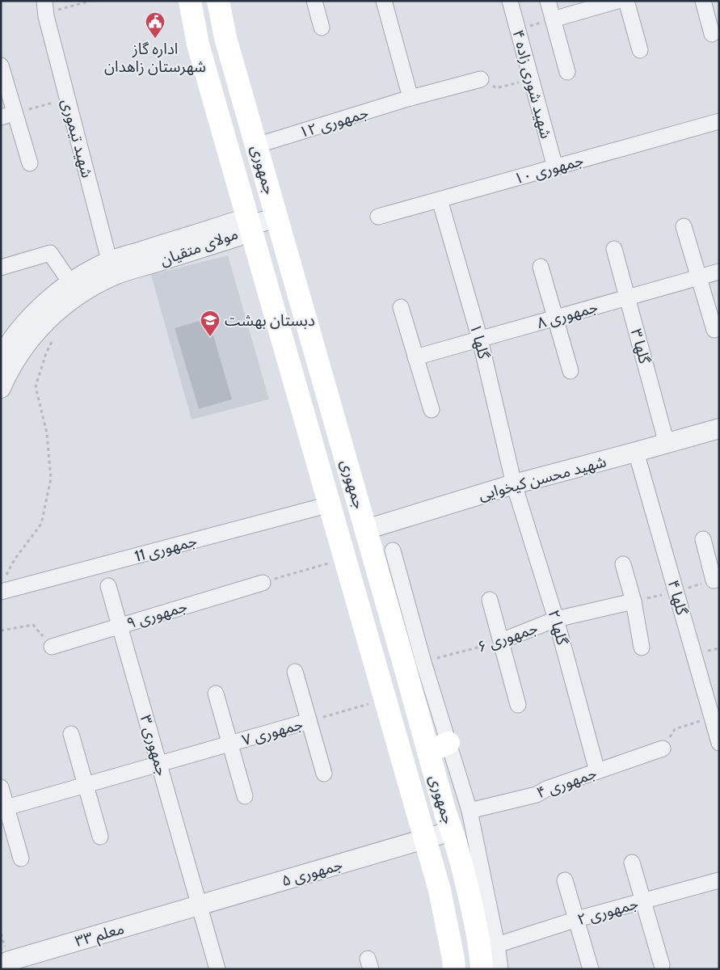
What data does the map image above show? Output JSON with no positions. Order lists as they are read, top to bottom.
{
  "streets": {
    "main road": ["جمهوری"],
    "street": [
      "شهید شوری زاده ۴",
      "جمهوری ۱۲",
      "شهید تیموری",
      "جمهوری ۱۰",
      "مولای متقیان",
      "جمهوری ۸",
      "گلها ۱",
      "گلها ۳",
      "شهید محسن کیخوایی",
      "جمهوری 11",
      "گلها ۴",
      "جمهوری ۹",
      "گلها ۲",
      "جمهوری ۶",
      "جمهوری ۷",
      "جمهوری ۳",
      "جمهوری ۴",
      "جمهوری ۵",
      "جمهوری ۲",
      "معلم ۳۳"
    ]
  },
  "crossings": [
    ["شهید شوری زاده ۴", "جمهوری ۱۰"],
    ["جمهوری ۱۲", "جمهوری"],
    ["شهید تیموری", "مولای متقیان"],
    ["جمهوری ۱۰", "گلها ۱"],
    ["جمهوری", "مولای متقیان"],
    ["جمهوری", "شهید محسن کیخوایی"],
    ["جمهوری", "جمهوری 11"],
    ["جمهوری", "جمهوری ۷"],
    ["جمهوری", "جمهوری ۵"],
    ["جمهوری ۸", "گلها ۱"],
    ["جمهوری ۸", "گلها ۳"],
    ["گلها ۱", "شهید محسن کیخوایی"],
    ["گلها ۱", "گلها ۲"],
    ["گلها ۳", "شهید محسن کیخوایی"],
    ["شهید محسن کیخوایی", "گلها ۴"],
    ["شهید محسن کیخوایی", "گلها ۲"],
    ["جمهوری ۹", "جمهوری ۳"],
    ["گلها ۲", "جمهوری ۶"],
    ["گلها ۲", "جمهوری ۴"],
    ["جمهوری ۷", "جمهوری ۳"],
    ["جمهوری ۳", "جمهوری ۵"],
    ["جمهوری ۳", "معلم ۳۳"],
    ["جمهوری ۵", "معلم ۳۳"]
  ],
  "places": {
    "public building": ["اداره گاز شهرستان زاهدان"],
    "school or university": ["دبستان بهشت"]
  }
}
